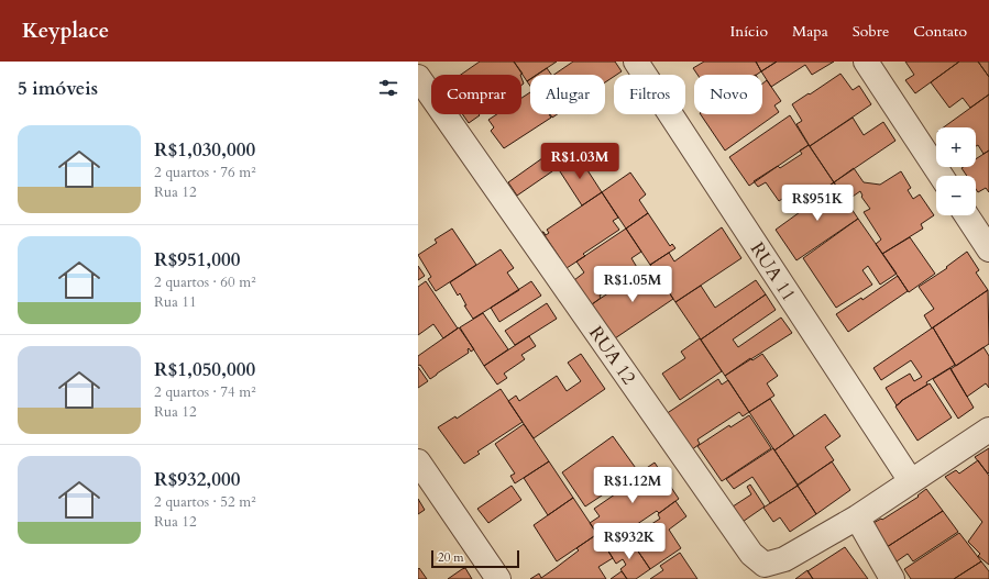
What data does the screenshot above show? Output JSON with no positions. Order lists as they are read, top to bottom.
{
  "streets": {
    "street": ["RUA 11", "RUA 12"]
  },
  "scale_bar": "20 m",
  "page": {
    "header": "Keyplace",
    "nav": [
      "Início",
      "Mapa",
      "Sobre",
      "Contato"
    ],
    "heading": "5 imóveis",
    "chip": [
      "Comprar",
      "Alugar",
      "Filtros",
      "Novo"
    ],
    "list": [
      {
        "name": "R$1,030,000",
        "note": "2 quartos · 76 m² · Rua 12"
      },
      {
        "name": "R$951,000",
        "note": "2 quartos · 60 m² · Rua 11"
      },
      {
        "name": "R$1,050,000",
        "note": "2 quartos · 74 m² · Rua 12"
      },
      {
        "name": "R$932,000",
        "note": "2 quartos · 52 m² · Rua 12"
      }
    ],
    "map_buttons": ["+", "−"],
    "price": [
      "R$1.03M",
      "R$951K",
      "R$1.05M",
      "R$1.12M",
      "R$932K"
    ],
    "scale": "20 m"
  }
}
